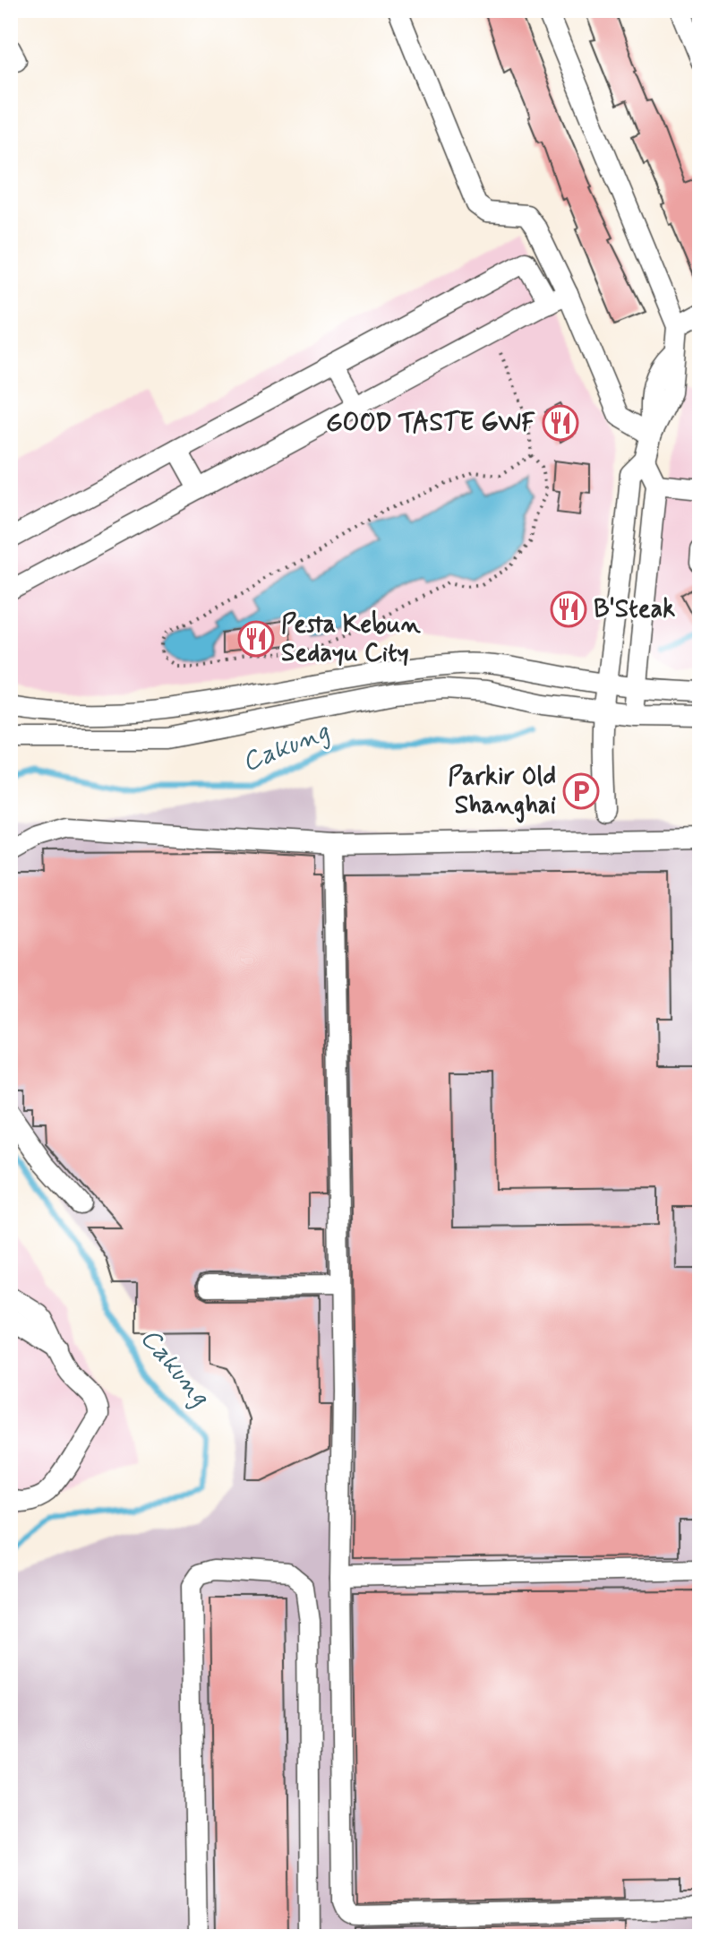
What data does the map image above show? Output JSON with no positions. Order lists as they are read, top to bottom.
{
  "water": ["Cakung"],
  "places": {
    "restaurant": ["GOOD TASTE GWF", "B'Steak", "Pesta Kebun Sedayu City"],
    "parking": ["Parkir Old Shanghai"]
  }
}
